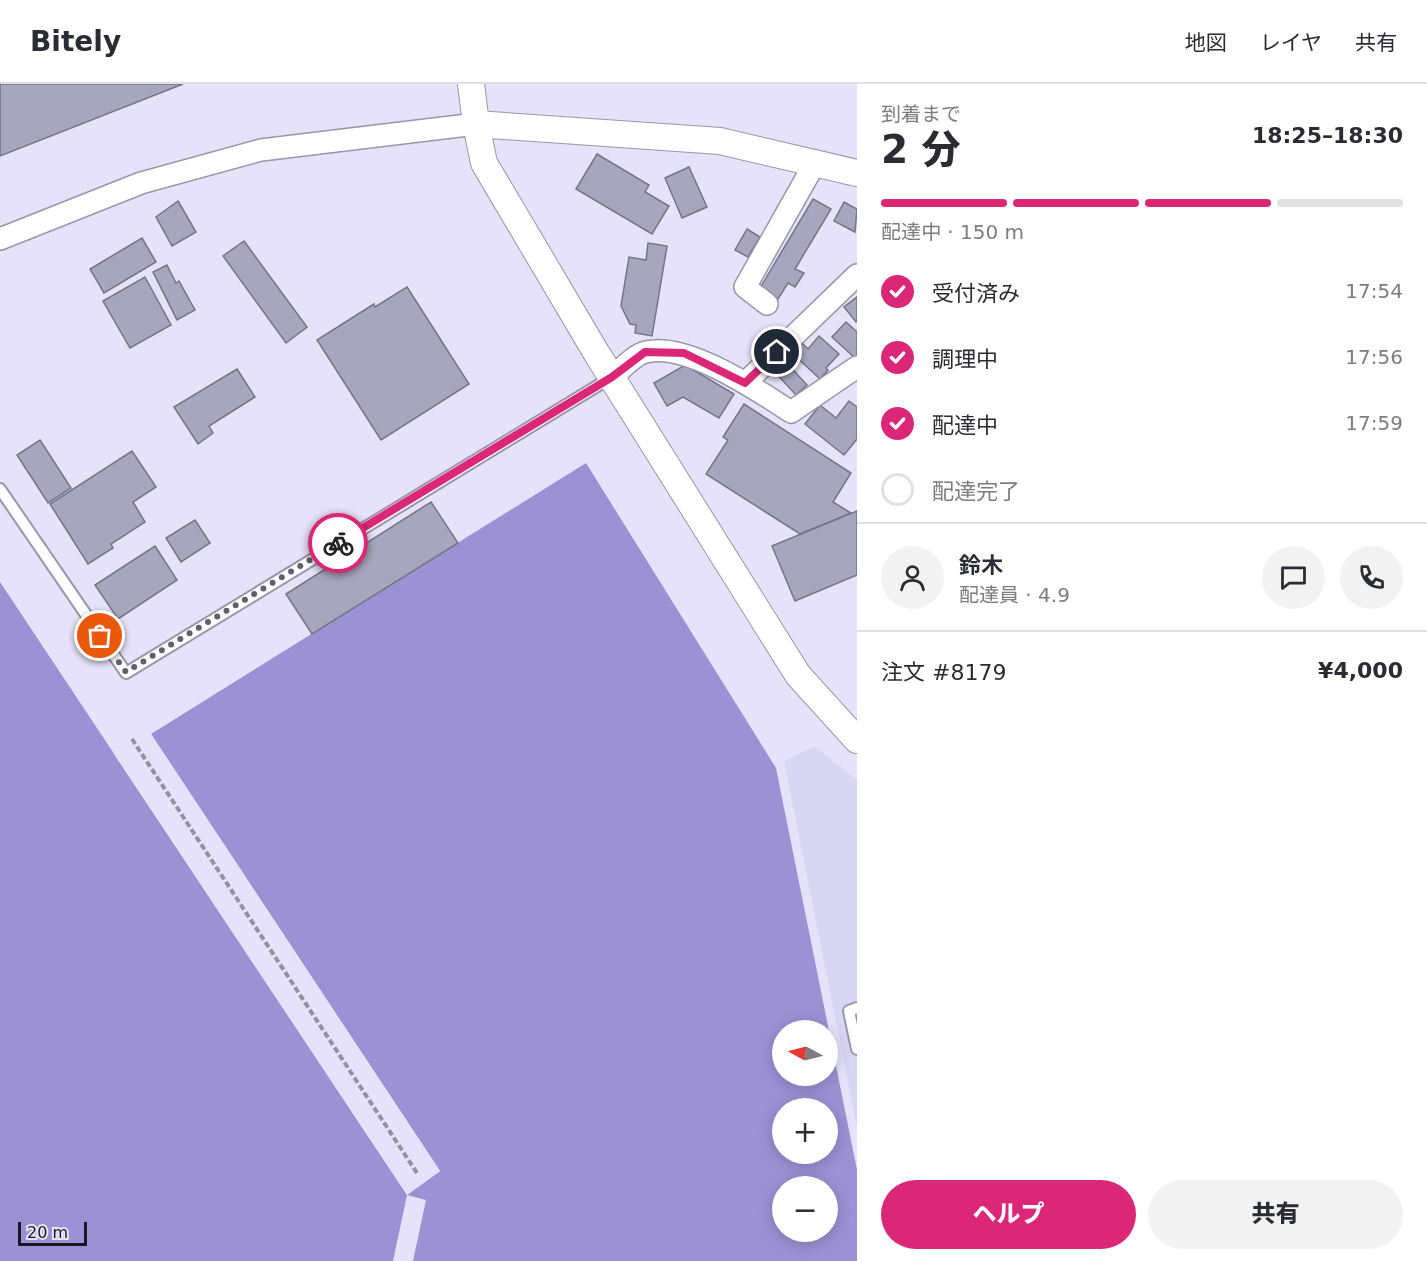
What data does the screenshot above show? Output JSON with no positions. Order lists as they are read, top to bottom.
{
  "scale_bar": "20 m",
  "north": "left",
  "page": {
    "header": "Bitely",
    "nav": ["地図", "レイヤ", "共有"],
    "heading": ["2 分", "到着まで", "18:25–18:30"],
    "panel": [
      "鈴木",
      "配達員 · 4.9",
      "注文 #8179",
      "¥4,000"
    ],
    "bar": "配達中 · 150 m",
    "list": [
      ["受付済み", "17:54"],
      ["調理中", "17:56"],
      ["配達中", "17:59"],
      "配達完了"
    ],
    "map_buttons": ["+", "−"],
    "buttons": ["ヘルプ", "共有"],
    "scale": "20 m"
  }
}
